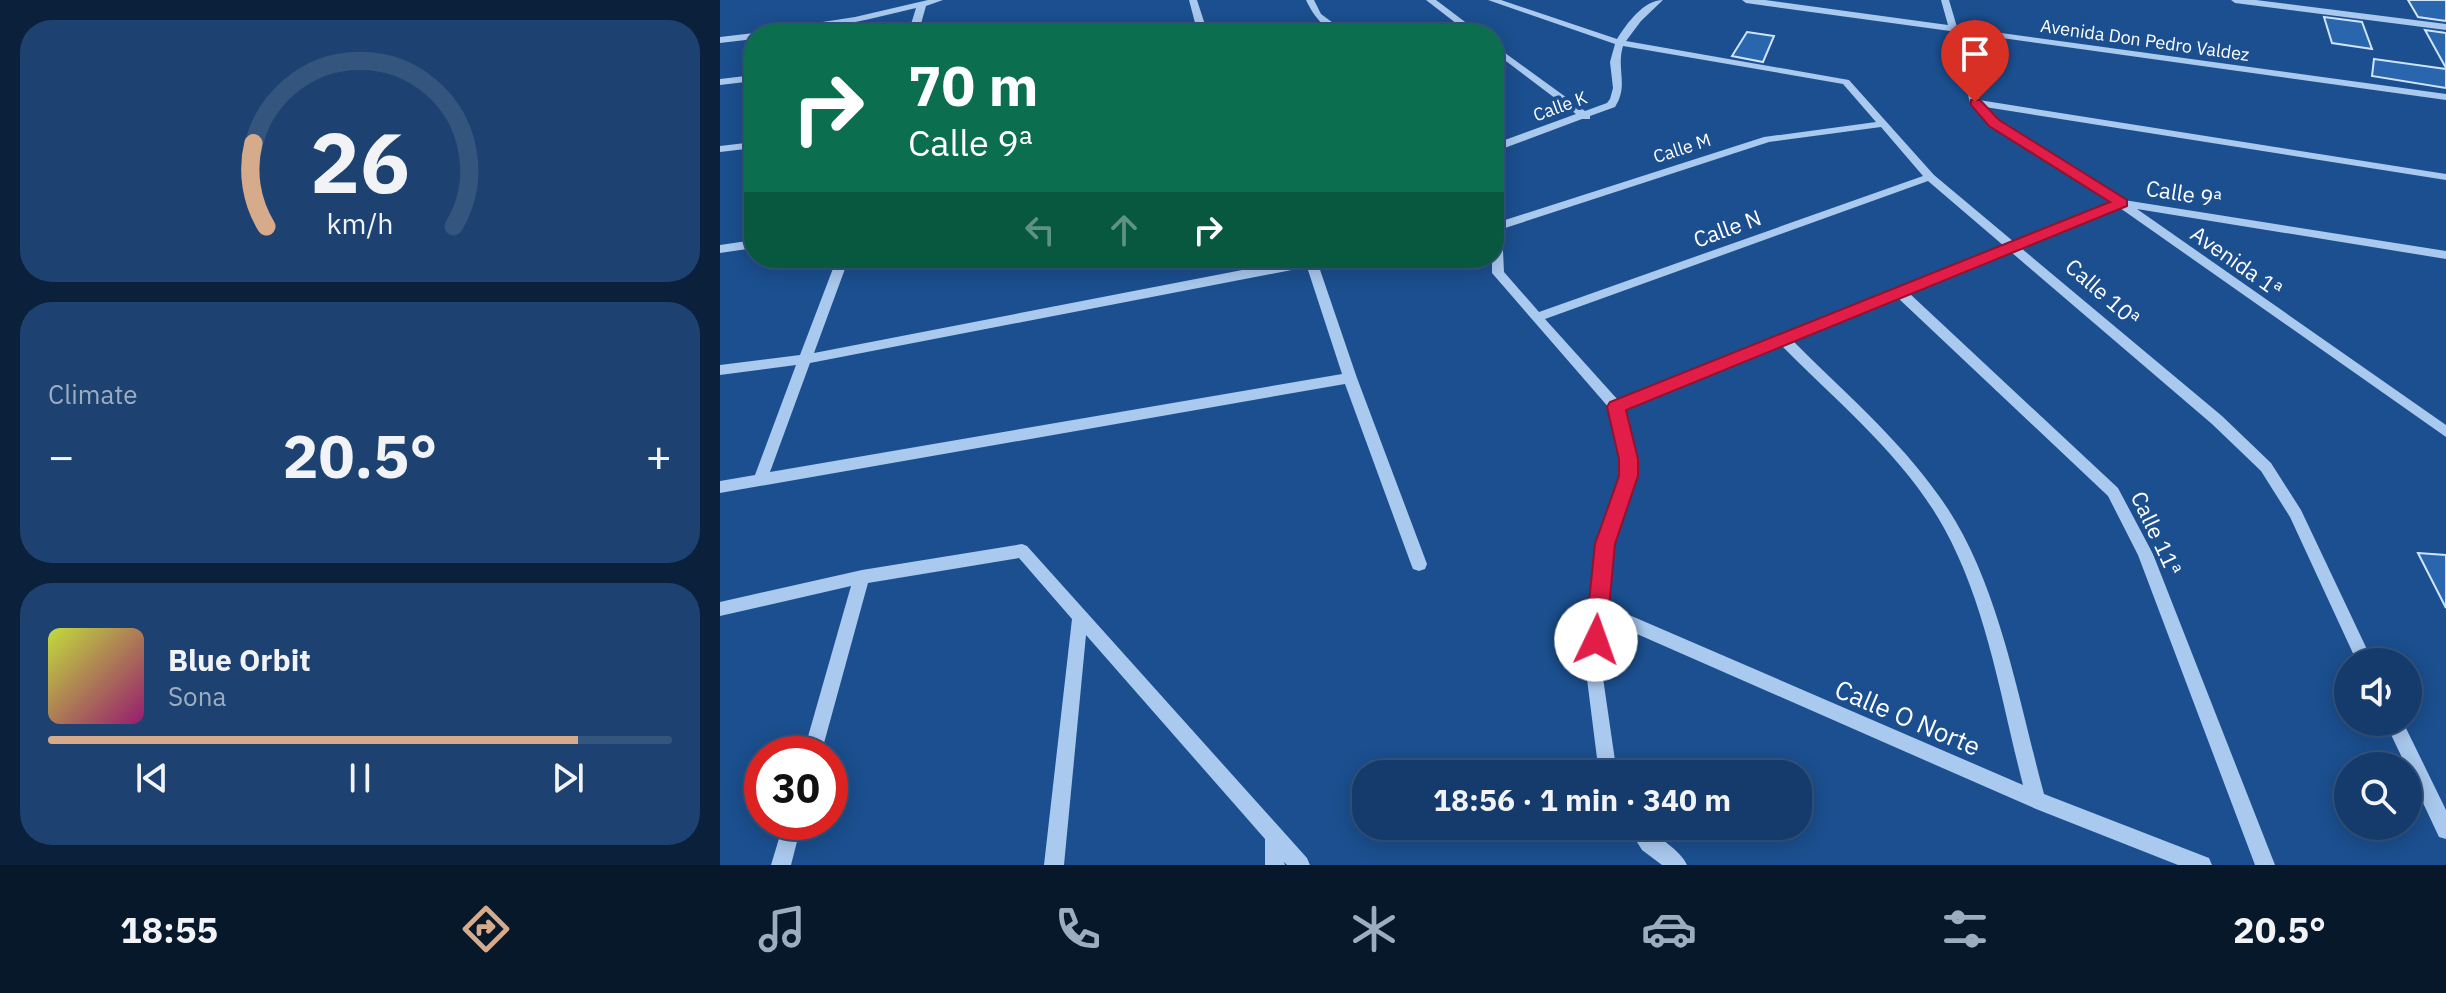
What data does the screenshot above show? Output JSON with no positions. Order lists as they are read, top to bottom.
{
  "streets": {
    "street": [
      "Avenida Don Pedro Valdez",
      "Calle K",
      "Calle M",
      "Calle 9ª",
      "Calle N",
      "Avenida 1ª",
      "Calle 10ª",
      "Calle 11ª",
      "Calle O Norte"
    ]
  },
  "crossings": [
    ["Calle K", "Calle 10ª"],
    ["Calle M", "Calle 10ª"],
    ["Calle 9ª", "Avenida 1ª"],
    ["Calle 9ª", "Calle 10ª"],
    ["Calle 9ª", "Calle 11ª"],
    ["Calle N", "Calle 10ª"]
  ],
  "page": {
    "turn": ["70 m", "Calle 9ª"],
    "tile": "Climate",
    "heat": ["−", "20.5°", "+"],
    "song": ["Blue Orbit", "Sona"],
    "limit": "30",
    "trip": "18:56 · 1 min · 340 m",
    "tabs": ["18:55", "20.5°"],
    "gauge": ["26", "km/h"]
  }
}
